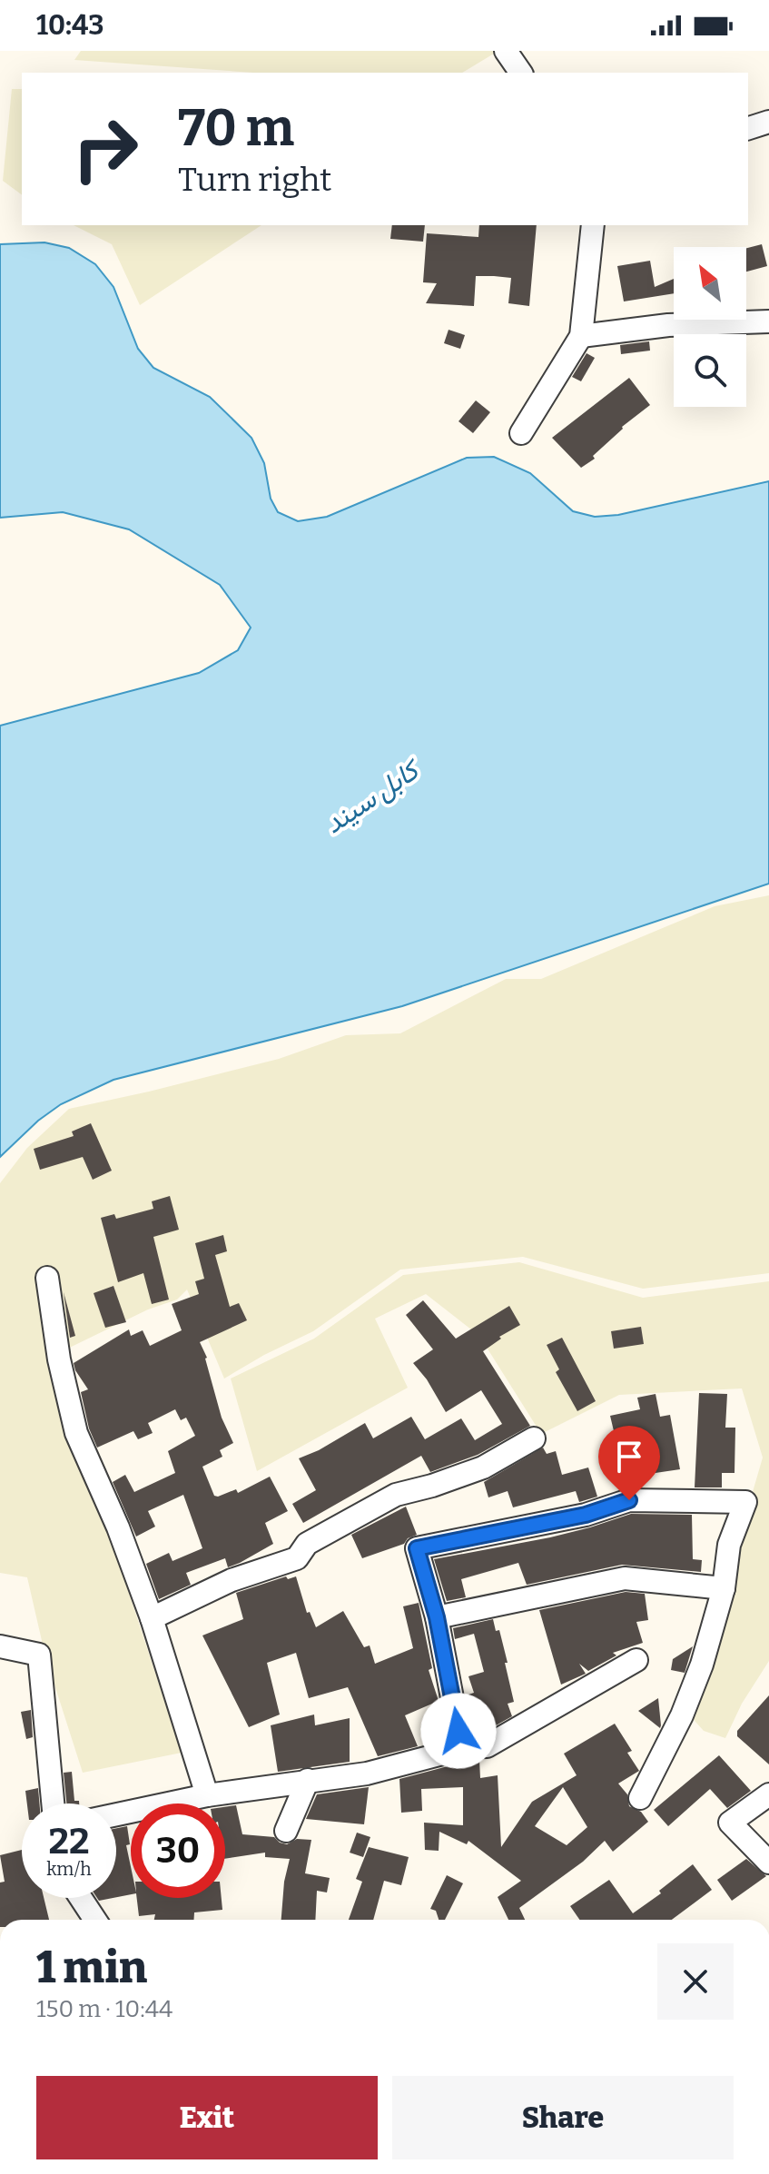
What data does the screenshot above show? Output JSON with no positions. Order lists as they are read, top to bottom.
{
  "water": ["کابل سيند"],
  "north": "top left",
  "page": {
    "status": "10:43",
    "turn": ["70 m", "Turn right"],
    "speed": "22 km/h",
    "limit": "30",
    "heading": ["1 min", "150 m · 10:44"],
    "buttons": ["Exit", "Share"]
  }
}
